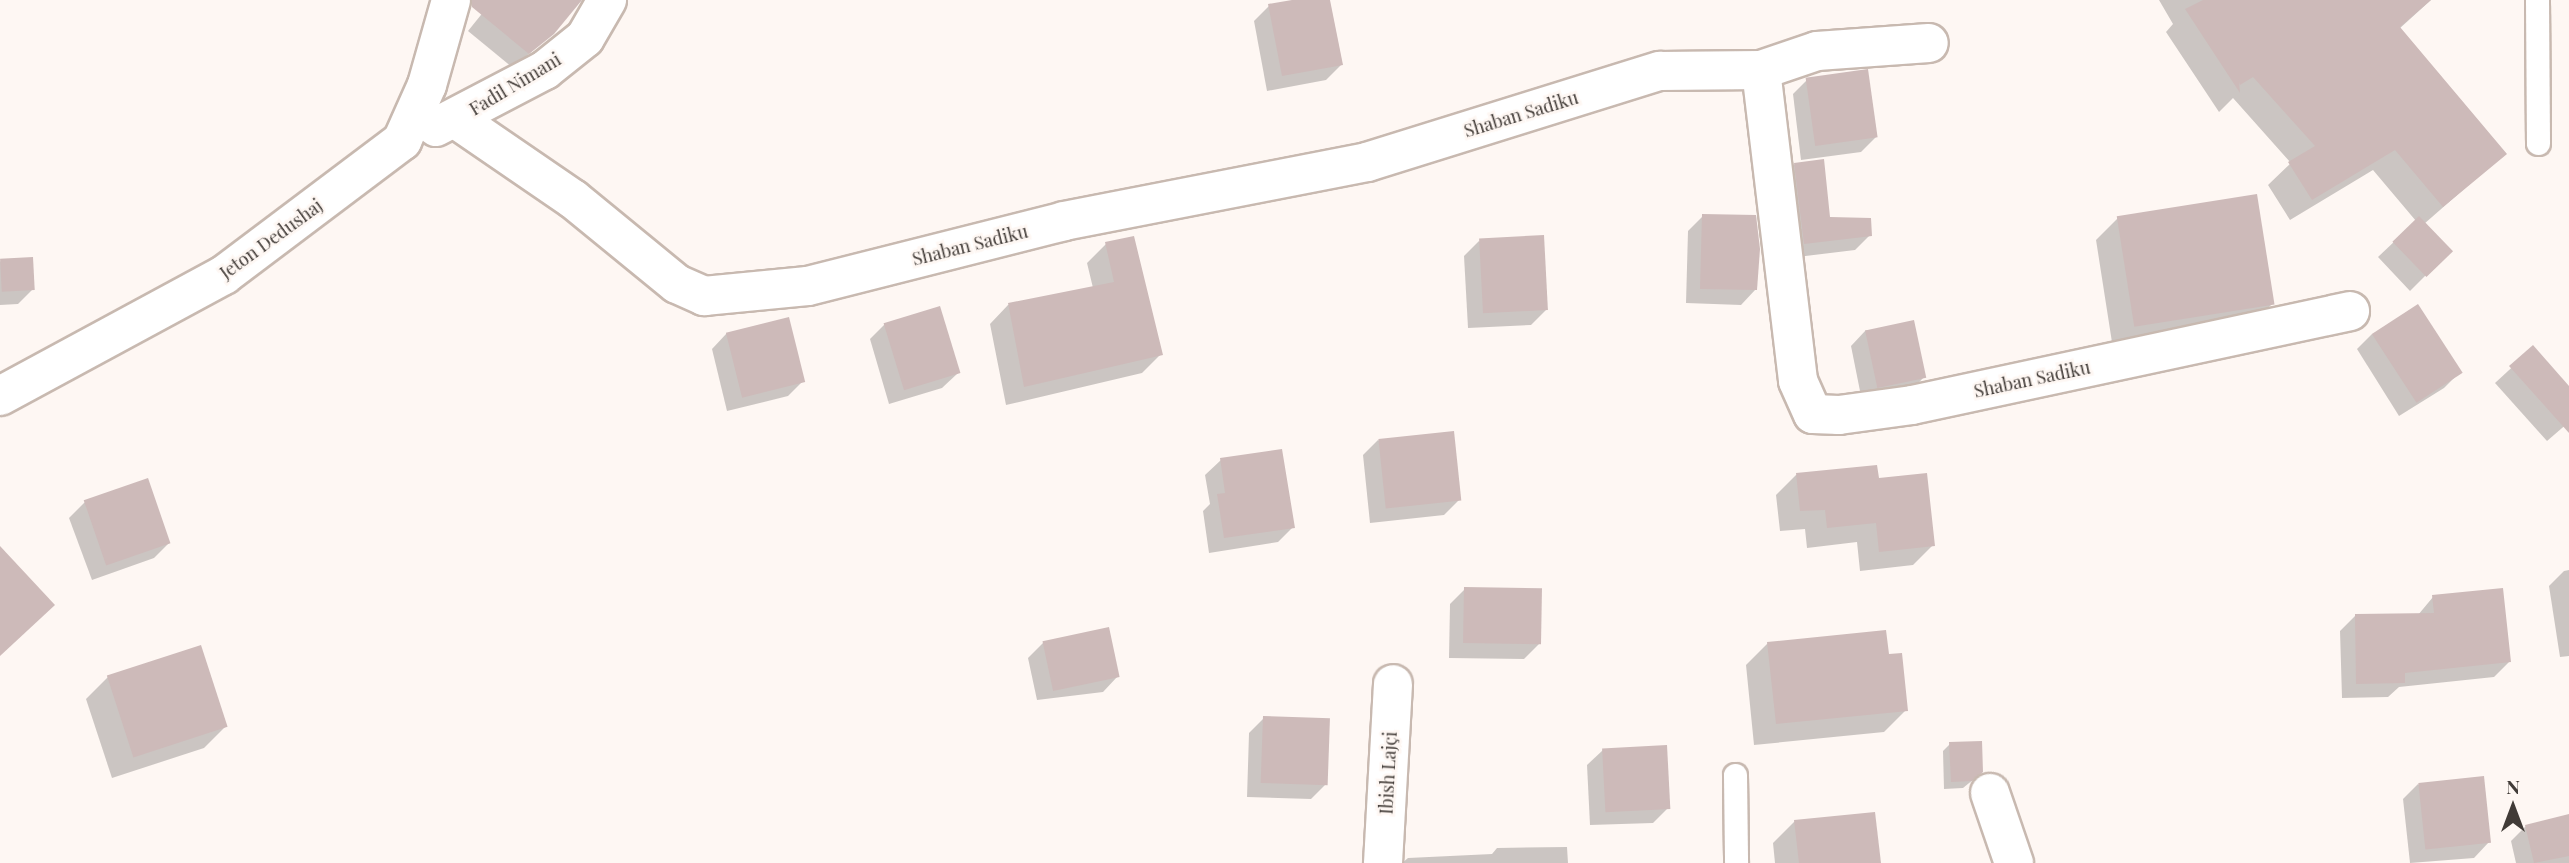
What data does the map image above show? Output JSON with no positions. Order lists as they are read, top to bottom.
{
  "streets": {
    "street": [
      "Fadil Nimani",
      "Shaban Sadiku",
      "Jeton Dedushaj",
      "Ibish Lajçi"
    ]
  },
  "crossings": [
    ["Fadil Nimani", "Shaban Sadiku"],
    ["Fadil Nimani", "Jeton Dedushaj"]
  ],
  "north": "top"
}
